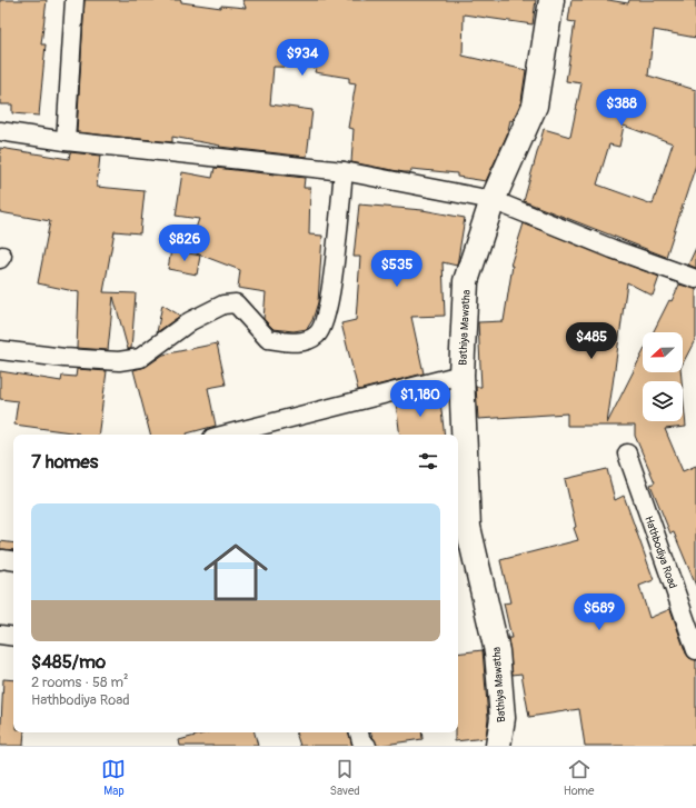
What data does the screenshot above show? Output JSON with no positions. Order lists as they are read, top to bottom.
{
  "streets": {
    "street": ["Bathiya Mawatha", "Hathbodiya Road"]
  },
  "north": "left",
  "page": {
    "price": [
      "$934",
      "$388",
      "$826",
      "$535",
      "$485",
      "$1,180",
      "$689"
    ],
    "heading": "7 homes",
    "list": [
      {
        "name": "$485/mo",
        "note": "2 rooms · 58 m² · Hathbodiya Road"
      }
    ],
    "tabs": ["Map", "Saved", "Home"]
  }
}
